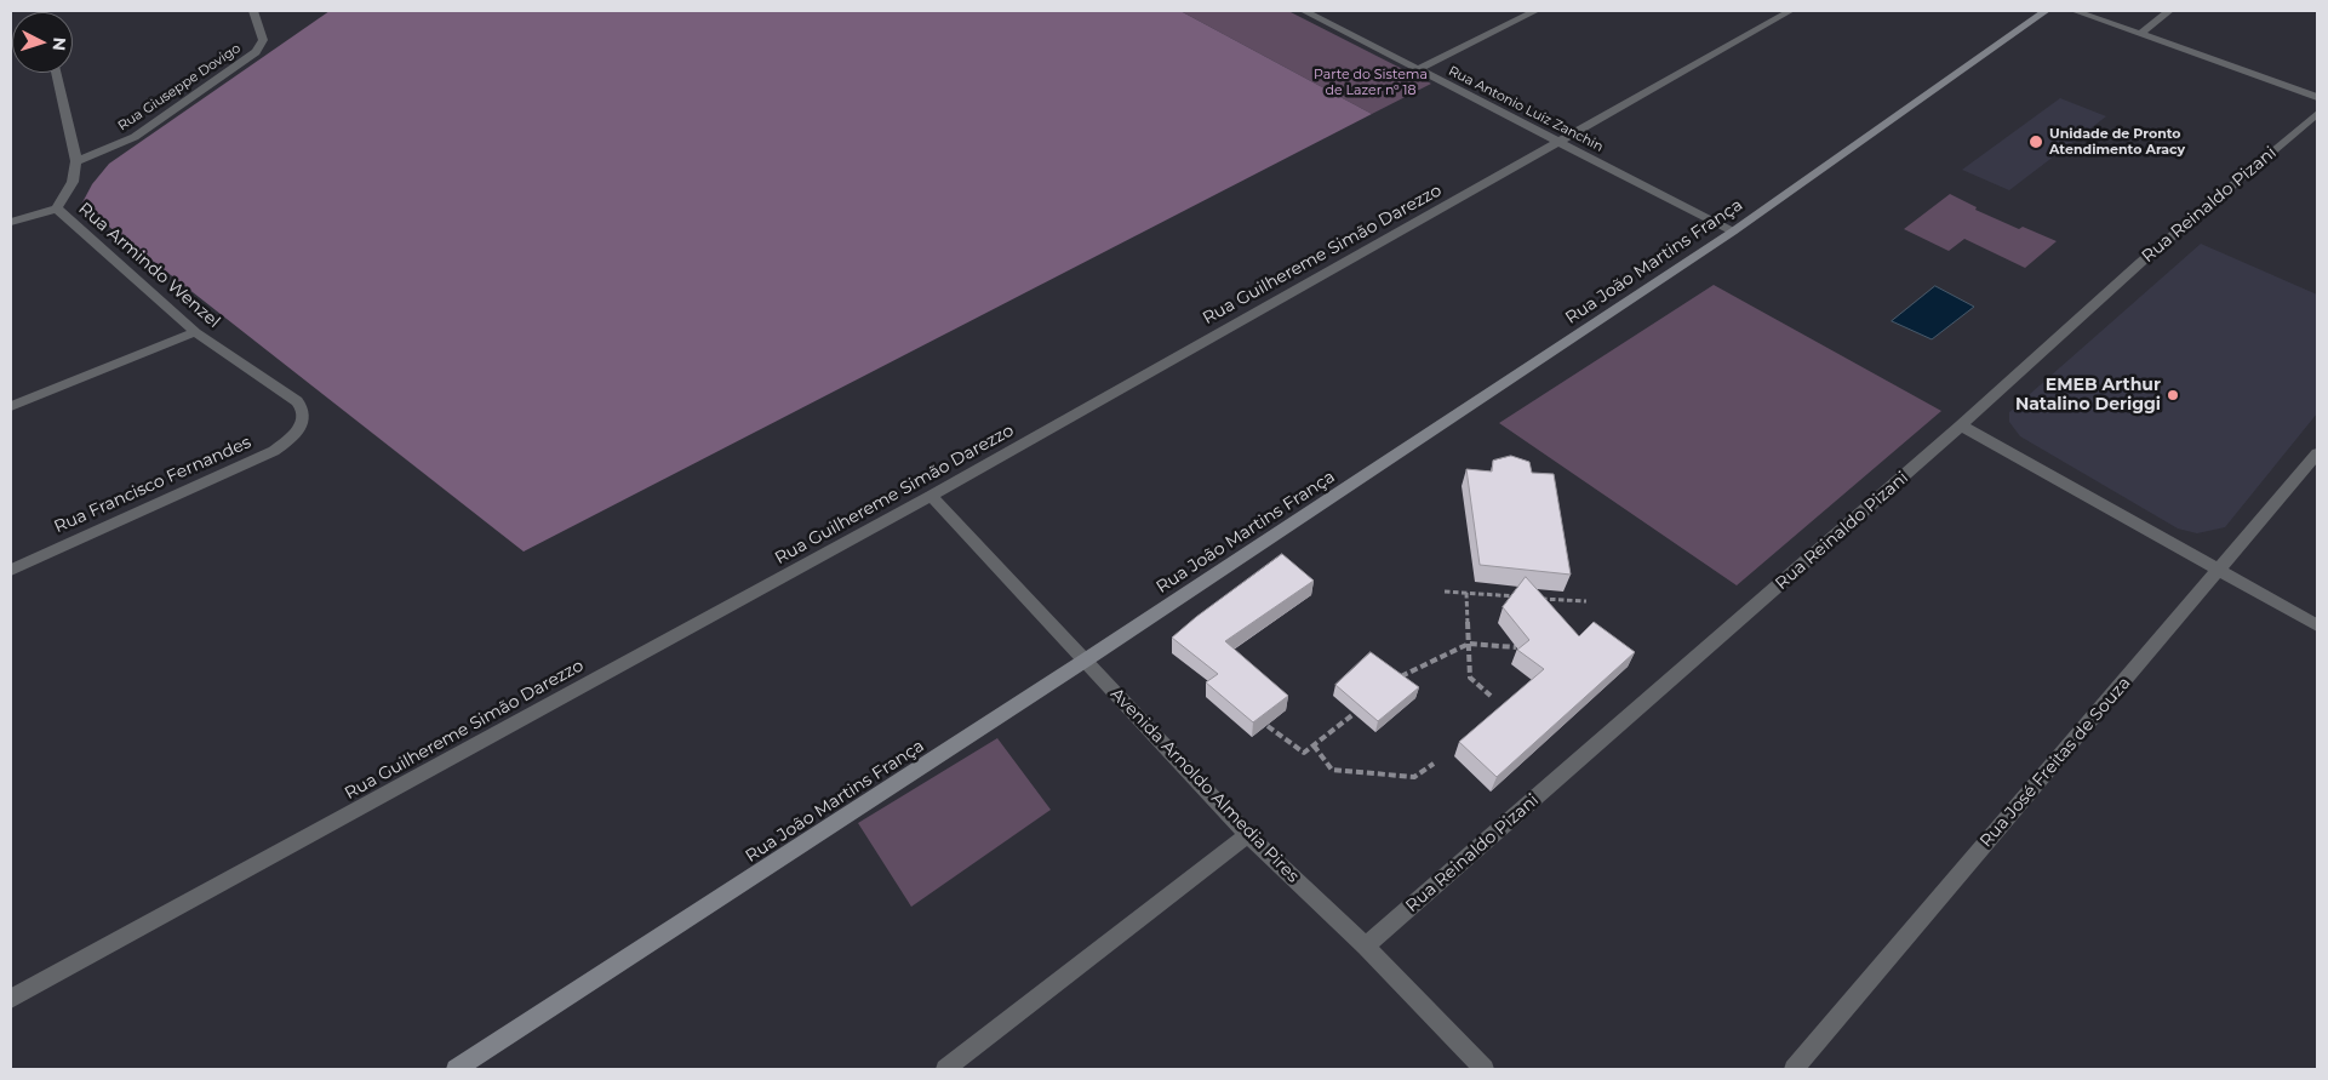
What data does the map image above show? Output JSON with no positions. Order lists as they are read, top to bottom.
{
  "streets": {
    "main road": ["Rua João Martins França"],
    "street": [
      "Rua Giuseppe Dovigo",
      "Rua Antonio Luiz Zanchin",
      "Rua Reinaldo Pizani",
      "Rua Guilhereme Simão Darezzo",
      "Rua Armindo Wenzel",
      "Rua Francisco Fernandes",
      "Rua José Freitas de Souza",
      "Avenida Arnoldo Almedia Pires"
    ]
  },
  "crossings": [
    ["Rua Giuseppe Dovigo", "Rua Armindo Wenzel"],
    ["Rua Antonio Luiz Zanchin", "Rua Guilhereme Simão Darezzo"],
    ["Rua Antonio Luiz Zanchin", "Rua João Martins França"],
    ["Rua Reinaldo Pizani", "Avenida Arnoldo Almedia Pires"],
    ["Rua Guilhereme Simão Darezzo", "Avenida Arnoldo Almedia Pires"],
    ["Rua João Martins França", "Avenida Arnoldo Almedia Pires"],
    ["Rua Armindo Wenzel", "Rua Francisco Fernandes"]
  ],
  "parks": ["Parte do Sistema de Lazer nº 18"],
  "places": ["Unidade de Pronto Atendimento Aracy", "EMEB Arthur Natalino Deriggi"],
  "north": "right"
}
